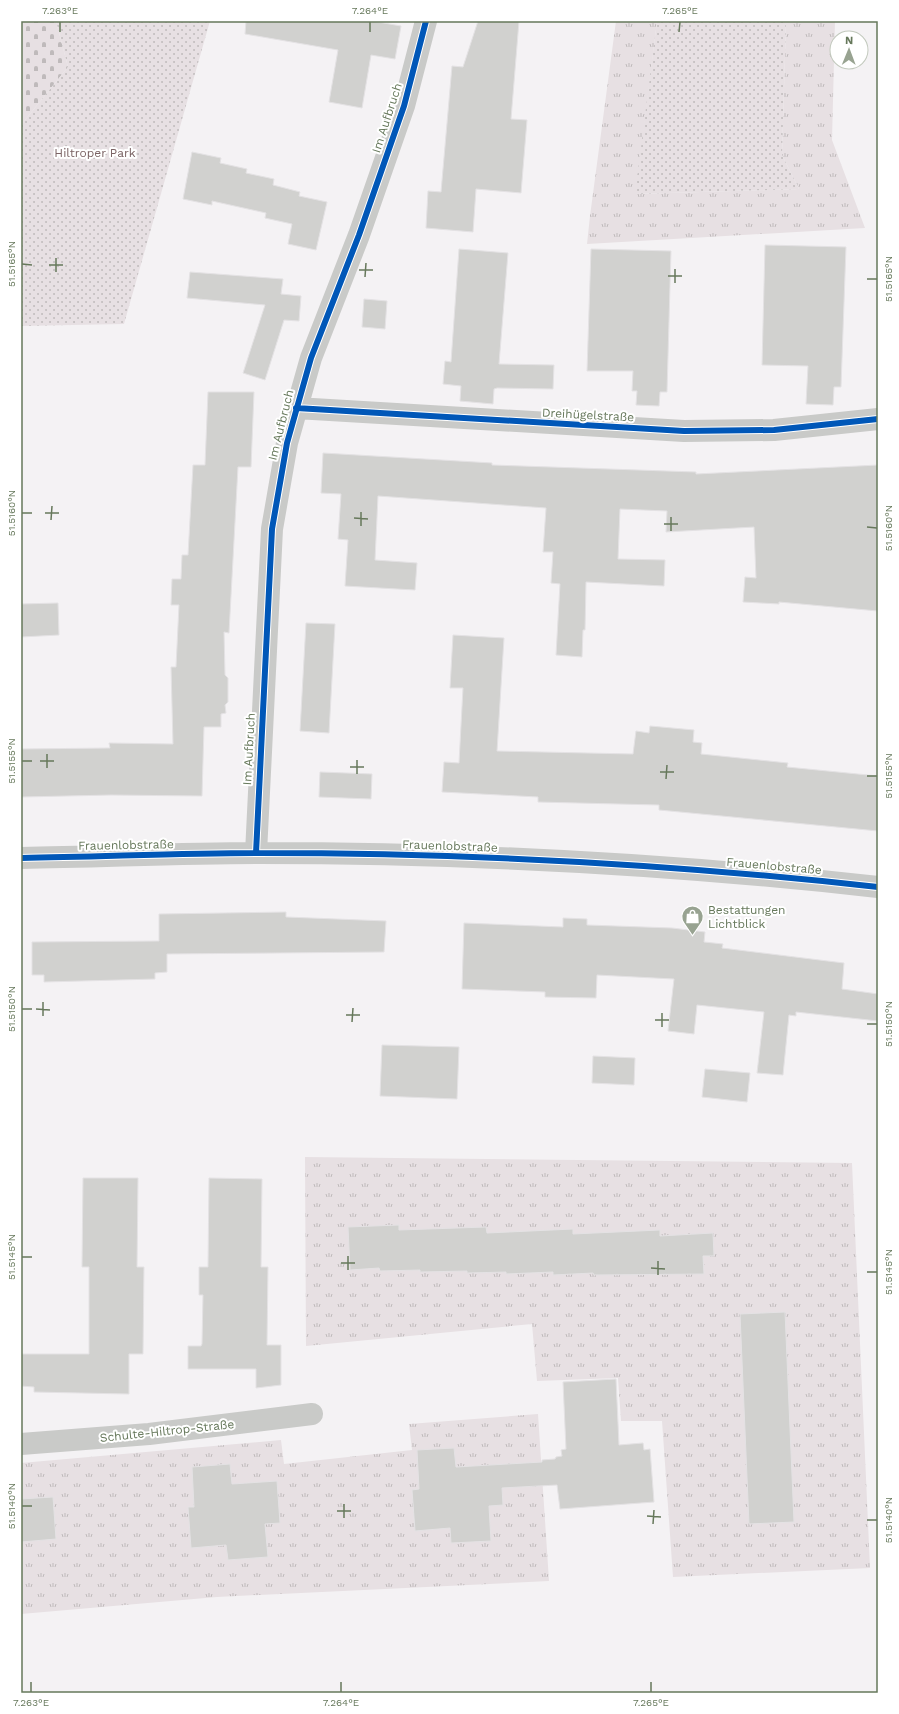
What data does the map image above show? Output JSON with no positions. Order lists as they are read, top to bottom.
{
  "streets": {
    "street": [
      "Im Aufbruch",
      "Dreihügelstraße",
      "Frauenlobstraße",
      "Schulte-Hiltrop-Straße"
    ]
  },
  "crossings": [
    ["Im Aufbruch", "Dreihügelstraße"],
    ["Im Aufbruch", "Frauenlobstraße"]
  ],
  "parks": ["Hiltroper Park"],
  "places": {
    "shop": ["Bestattungen Lichtblick"]
  },
  "north": "top",
  "coordinates": [
    "7.263°E",
    "7.264°E",
    "7.265°E",
    "51.5165°N",
    "51.5160°N",
    "51.5155°N",
    "51.5150°N",
    "51.5145°N",
    "51.5140°N"
  ]
}
